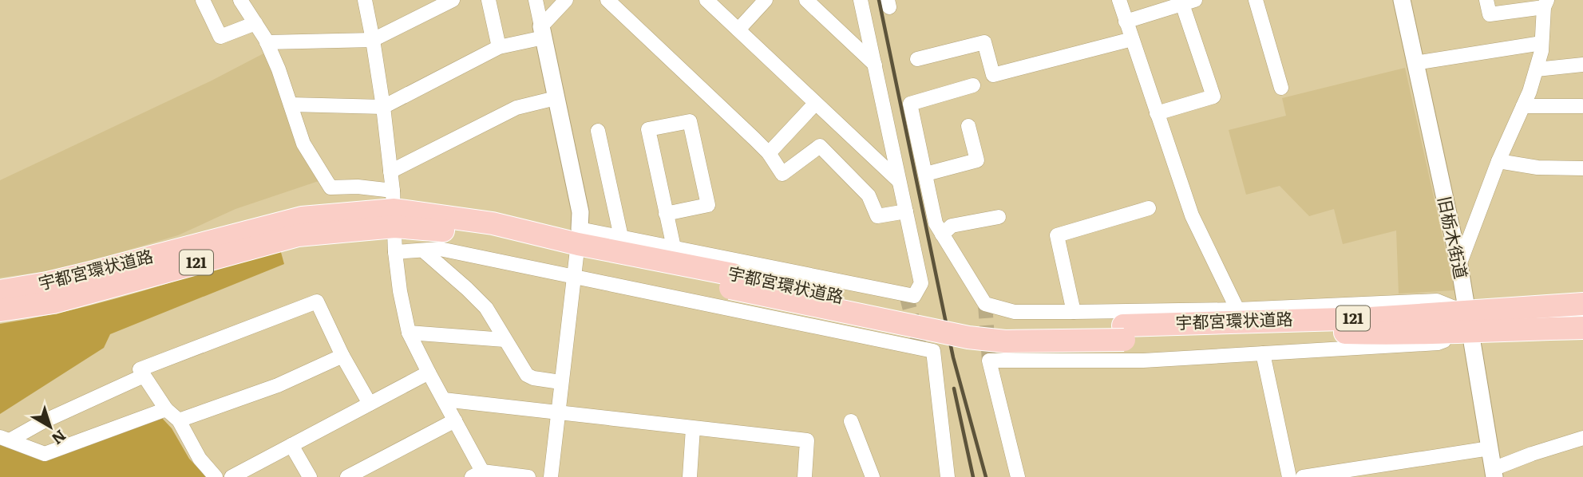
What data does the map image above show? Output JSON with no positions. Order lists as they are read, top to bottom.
{
  "streets": {
    "highway": ["121", "宇都宮環状道路"],
    "street": ["旧栃木街道"]
  },
  "crossings": [
    ["旧栃木街道", "宇都宮環状道路"]
  ],
  "north": "bottom right"
}
